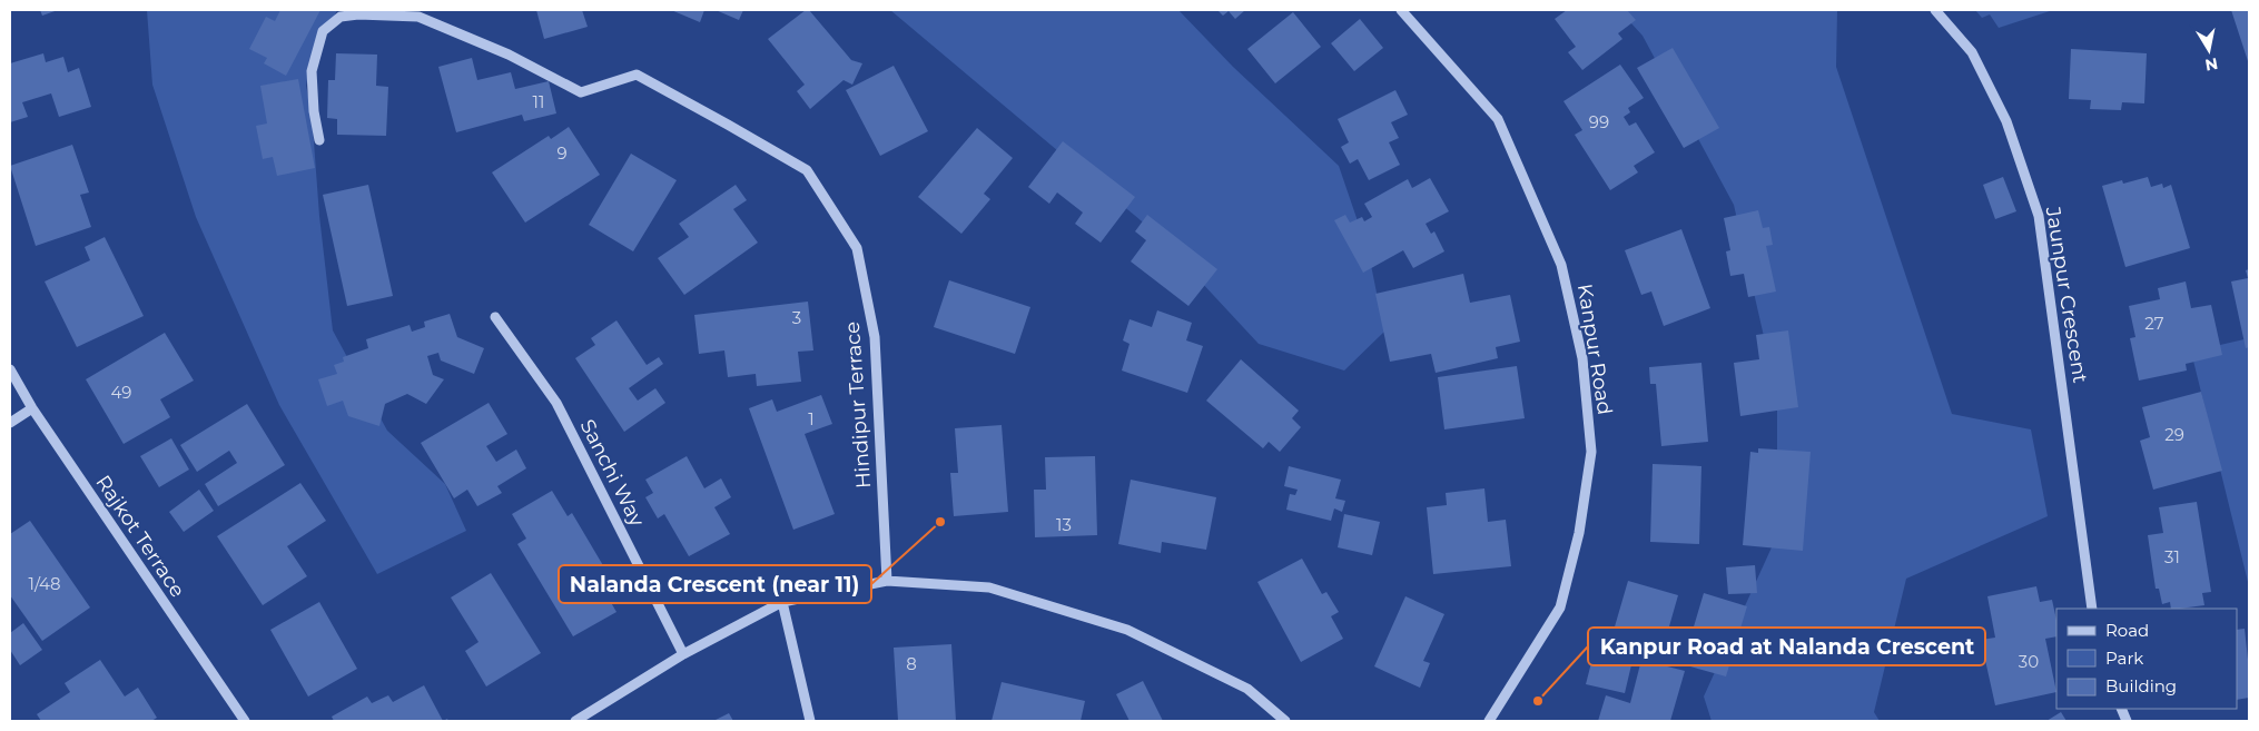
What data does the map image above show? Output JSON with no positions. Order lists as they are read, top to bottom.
{
  "streets": {
    "street": [
      "Jaunpur Crescent",
      "Kanpur Road",
      "Hindipur Terrace",
      "Sanchi Way",
      "Rajkot Terrace"
    ]
  },
  "places": ["Nalanda Crescent (near 11)", "Kanpur Road at Nalanda Crescent"],
  "house_numbers": [
    "11",
    "99",
    "9",
    "3",
    "27",
    "49",
    "1",
    "29",
    "13",
    "31",
    "1/48",
    "30",
    "8"
  ],
  "legend": ["Road", "Park", "Building"],
  "north": "bottom"
}
